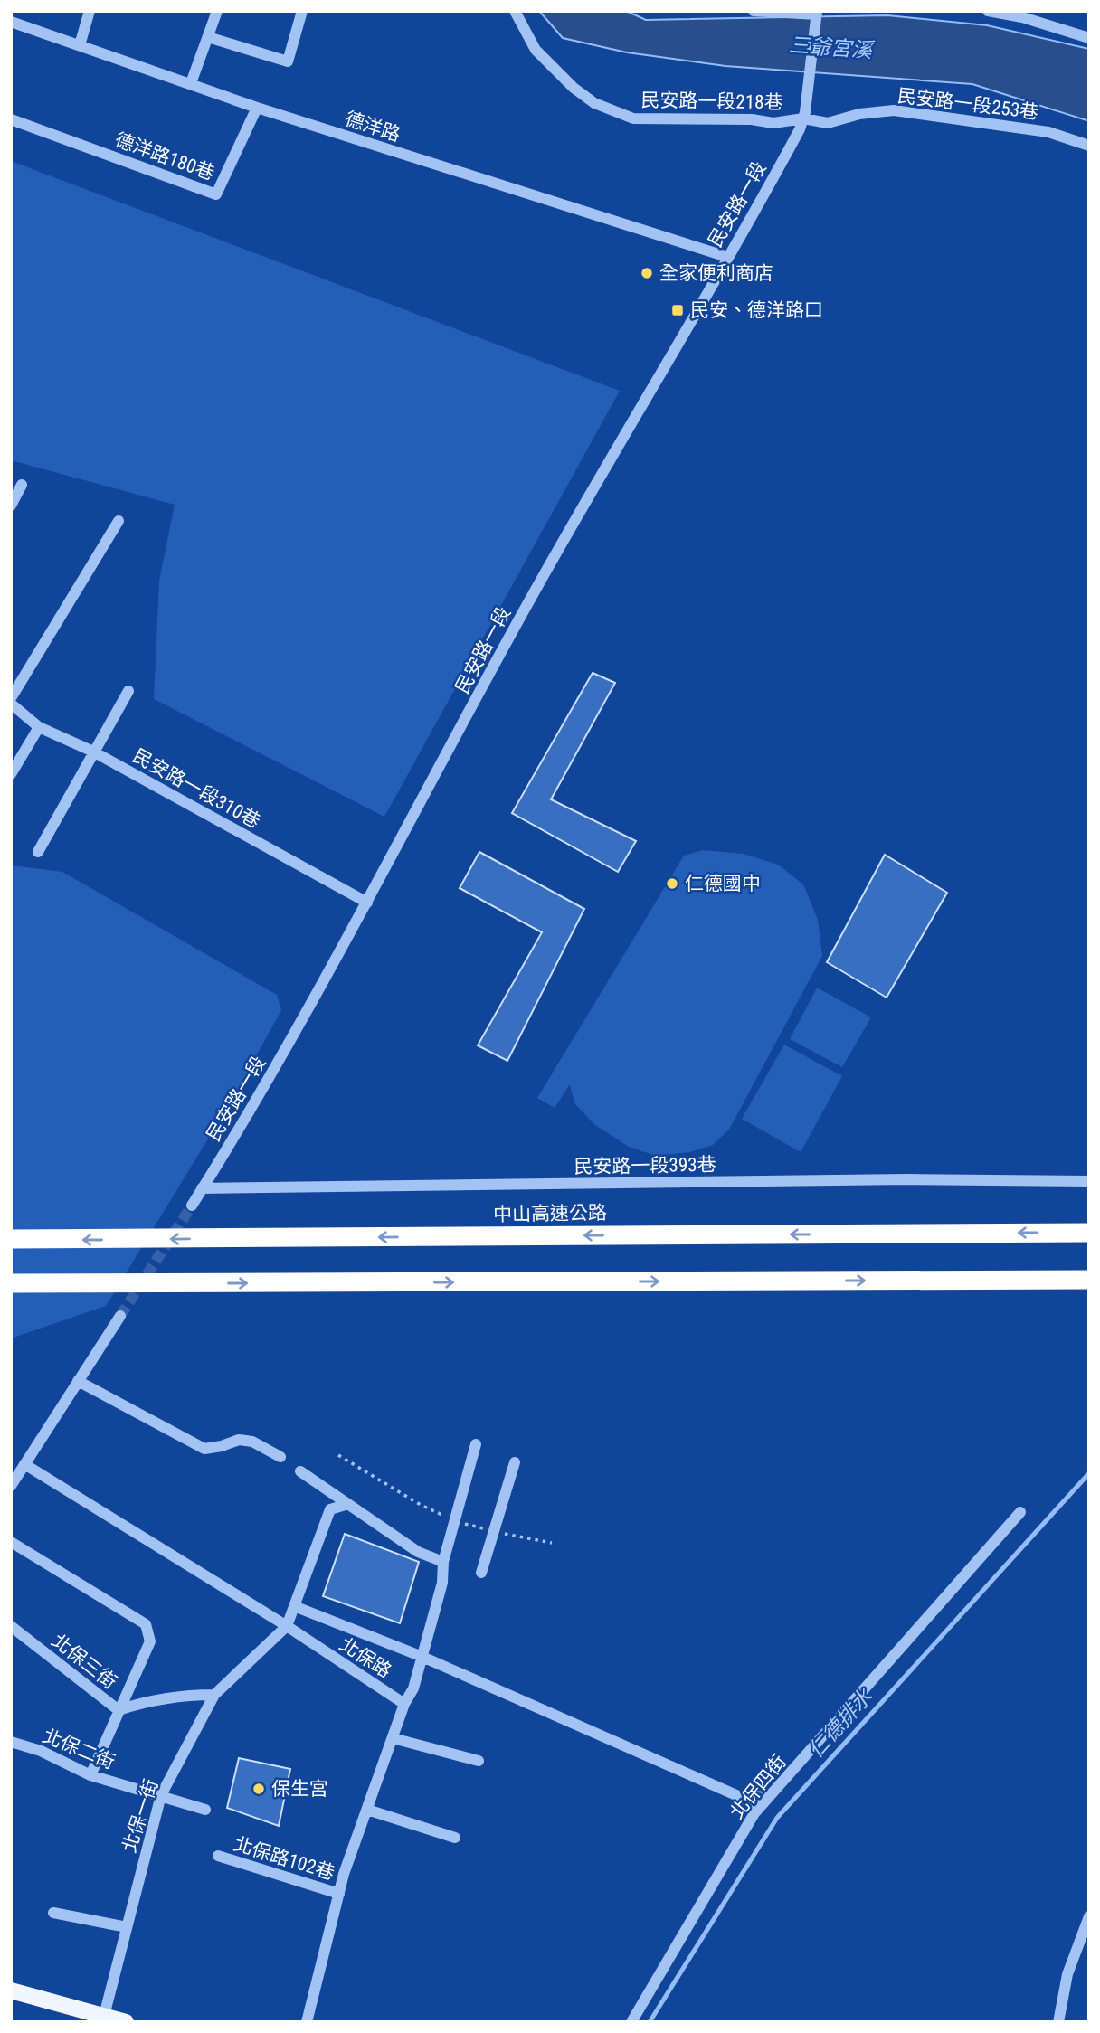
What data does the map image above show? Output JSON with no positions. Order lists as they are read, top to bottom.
{
  "streets": {
    "highway": ["中山高速公路"],
    "street": [
      "民安路一段218巷",
      "民安路一段253巷",
      "德洋路",
      "德洋路180巷",
      "民安路一段",
      "民安路一段310巷",
      "民安路一段393巷",
      "北保路",
      "北保三街",
      "北保二街",
      "北保四街",
      "北保一街",
      "北保路102巷"
    ]
  },
  "crossings": [
    ["民安路一段218巷", "民安路一段253巷"],
    ["民安路一段218巷", "民安路一段"],
    ["民安路一段253巷", "民安路一段"],
    ["德洋路", "德洋路180巷"],
    ["德洋路", "民安路一段"],
    ["民安路一段", "民安路一段310巷"],
    ["民安路一段", "民安路一段393巷"],
    ["北保路", "北保一街"],
    ["北保三街", "北保一街"],
    ["北保二街", "北保一街"]
  ],
  "water": ["三爺宮溪", "仁德排水"],
  "places": {
    "other": ["全家便利商店", "仁德國中", "保生宮"],
    "transit": ["民安、德洋路口"]
  }
}
